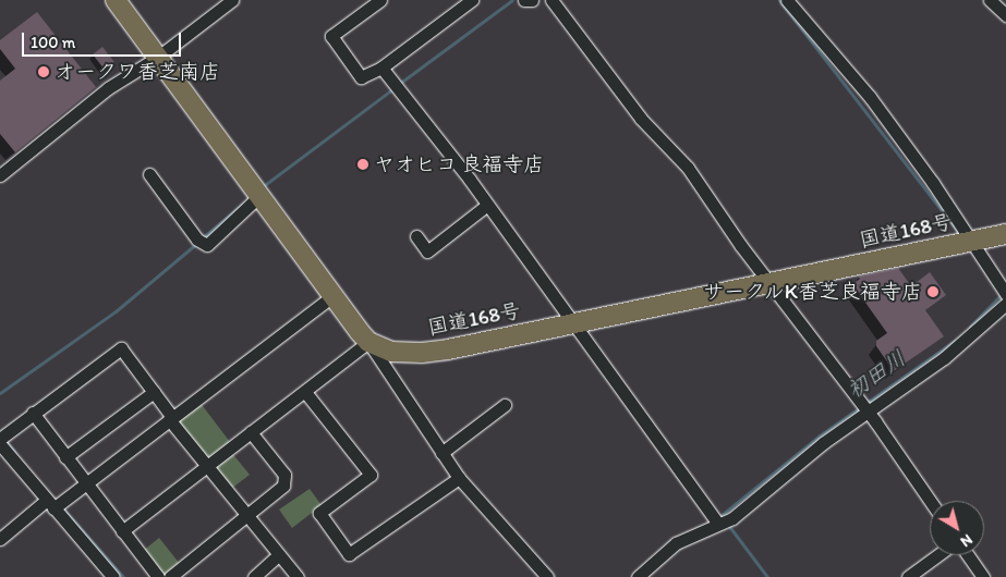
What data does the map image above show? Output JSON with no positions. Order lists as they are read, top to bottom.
{
  "streets": {
    "highway": ["国道168号"]
  },
  "water": ["初田川"],
  "places": ["オークワ香芝南店", "ヤオヒコ 良福寺店", "サークルK香芝良福寺店"],
  "scale_bar": "100 m",
  "north": "bottom right"
}
